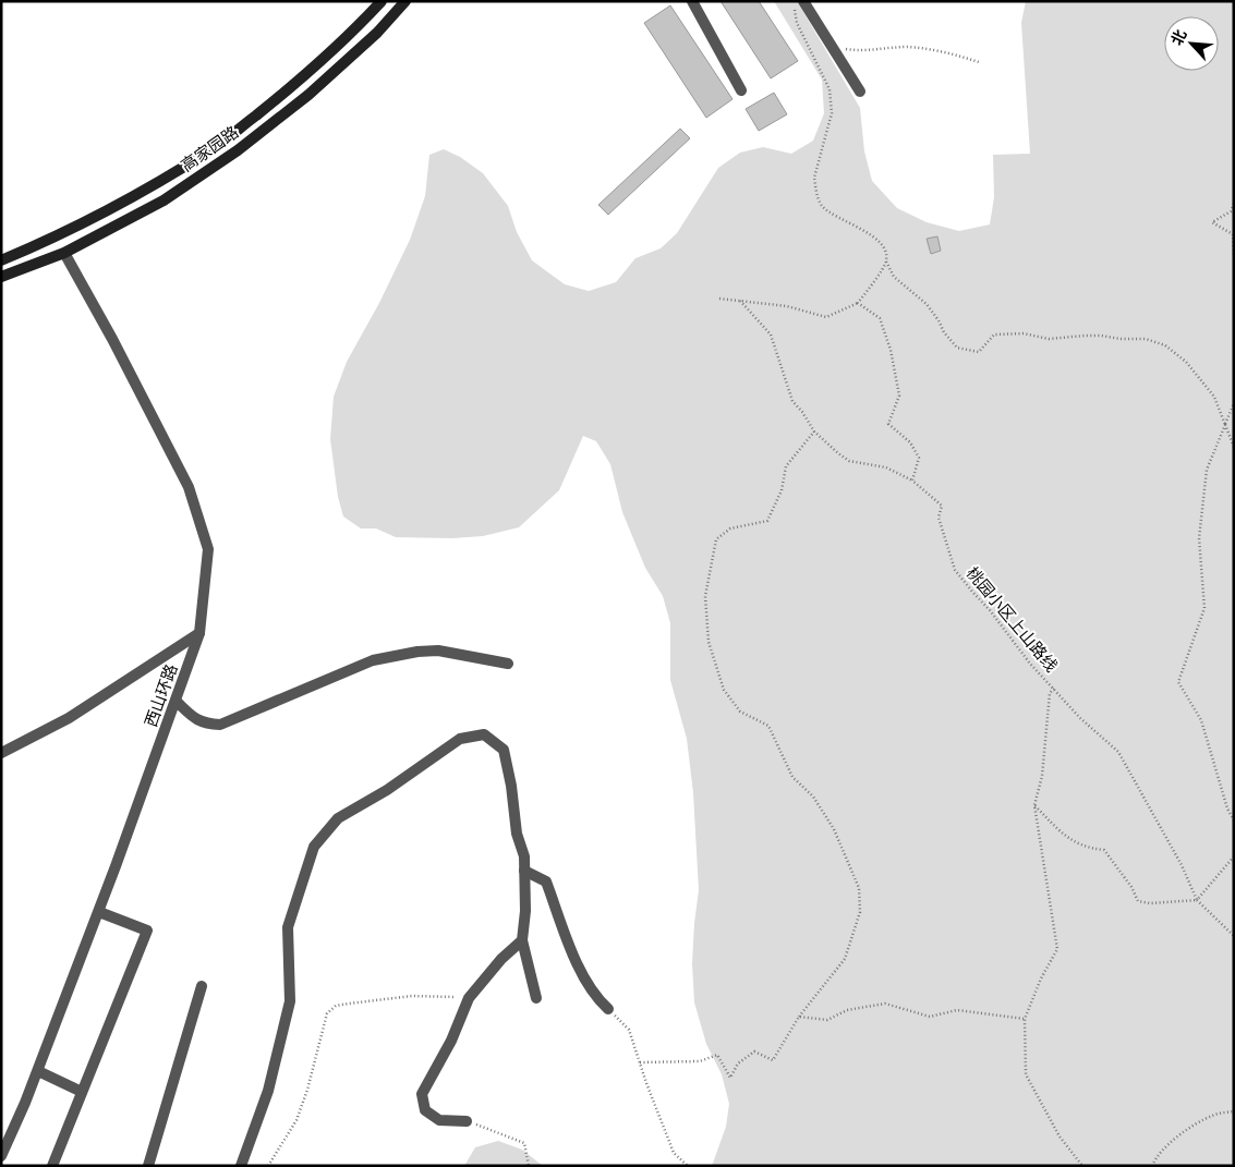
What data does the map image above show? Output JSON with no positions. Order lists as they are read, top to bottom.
{
  "streets": {
    "main road": ["高家园路"],
    "street": ["西山环路"],
    "path": ["桃园小区上山路线"]
  },
  "crossings": [
    ["高家园路", "西山环路"]
  ],
  "north": "top left"
}
